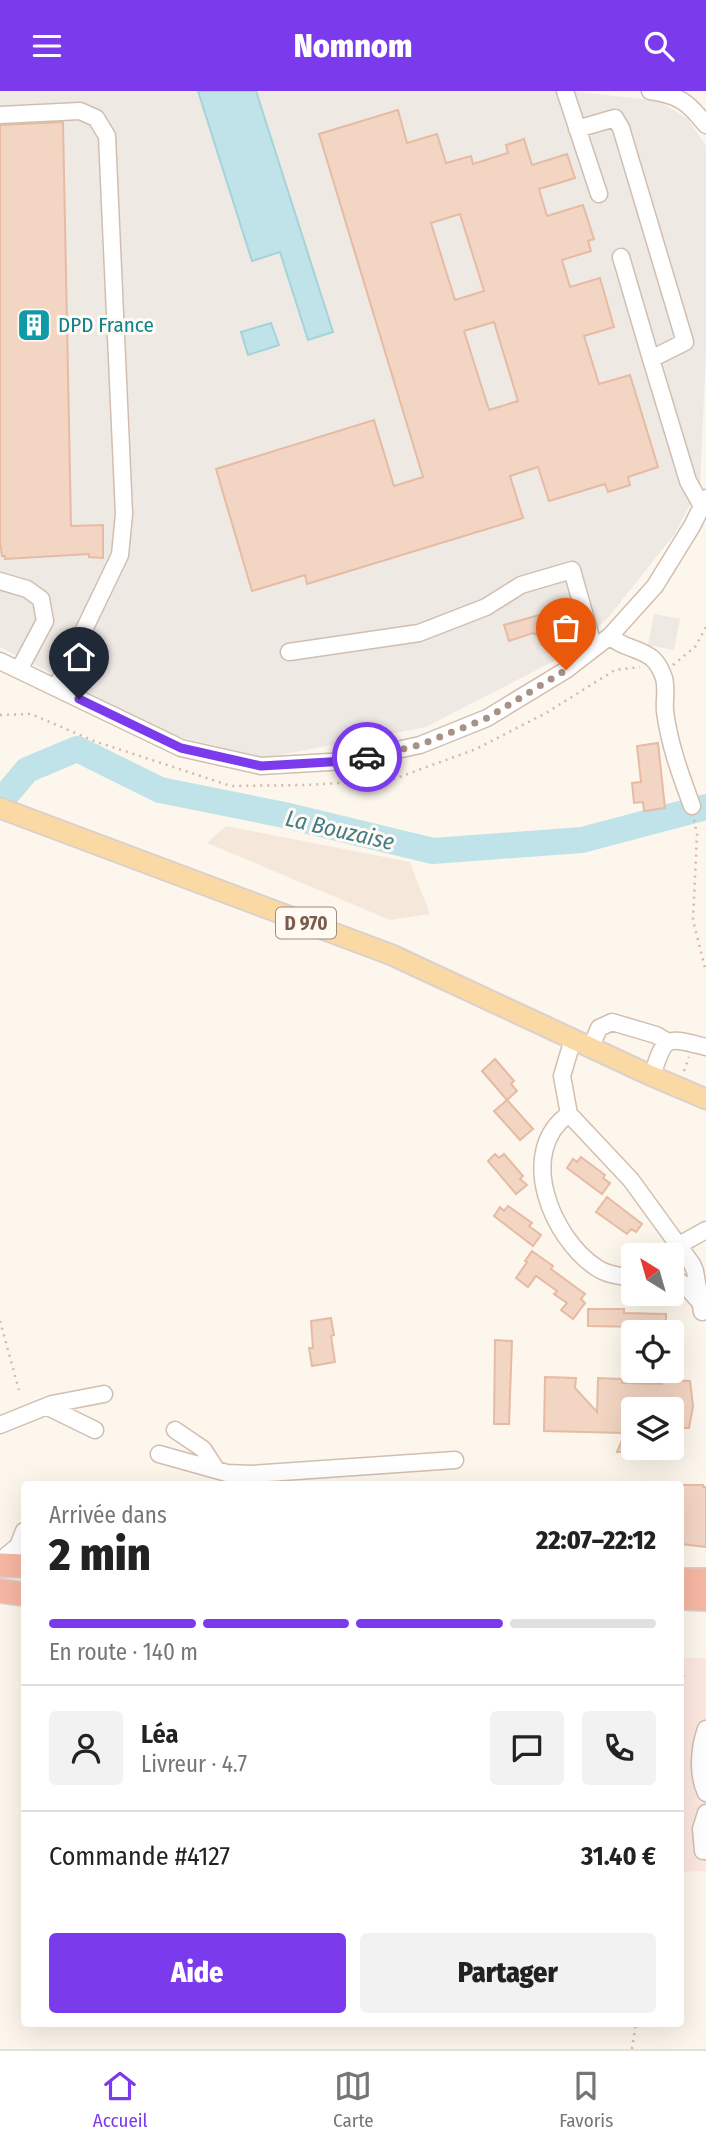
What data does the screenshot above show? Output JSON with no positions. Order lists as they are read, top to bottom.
{
  "streets": {
    "main road": ["D 970"]
  },
  "water": ["La Bouzaise"],
  "places": {
    "building": ["DPD France"]
  },
  "north": "top left",
  "page": {
    "header": "Nomnom",
    "heading": ["2 min", "Arrivée dans", "22:07–22:12"],
    "panel": [
      "Léa",
      "Livreur · 4.7",
      "Commande #4127",
      "31.40 €"
    ],
    "bar": "En route · 140 m",
    "buttons": ["Aide", "Partager"],
    "tabs": ["Accueil", "Carte", "Favoris"]
  }
}
